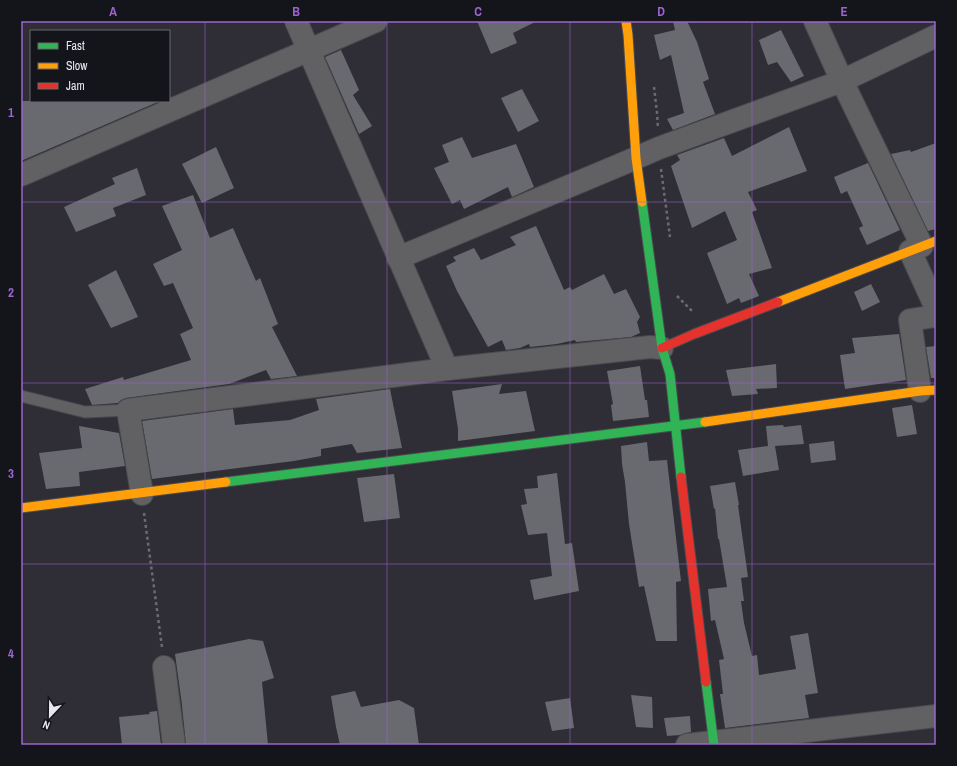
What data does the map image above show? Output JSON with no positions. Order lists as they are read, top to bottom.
{
  "legend": ["Fast", "Slow", "Jam"],
  "north": "bottom",
  "grid": {
    "columns": [
      "A",
      "B",
      "C",
      "D",
      "E"
    ],
    "rows": [
      "1",
      "2",
      "3",
      "4"
    ]
  }
}
